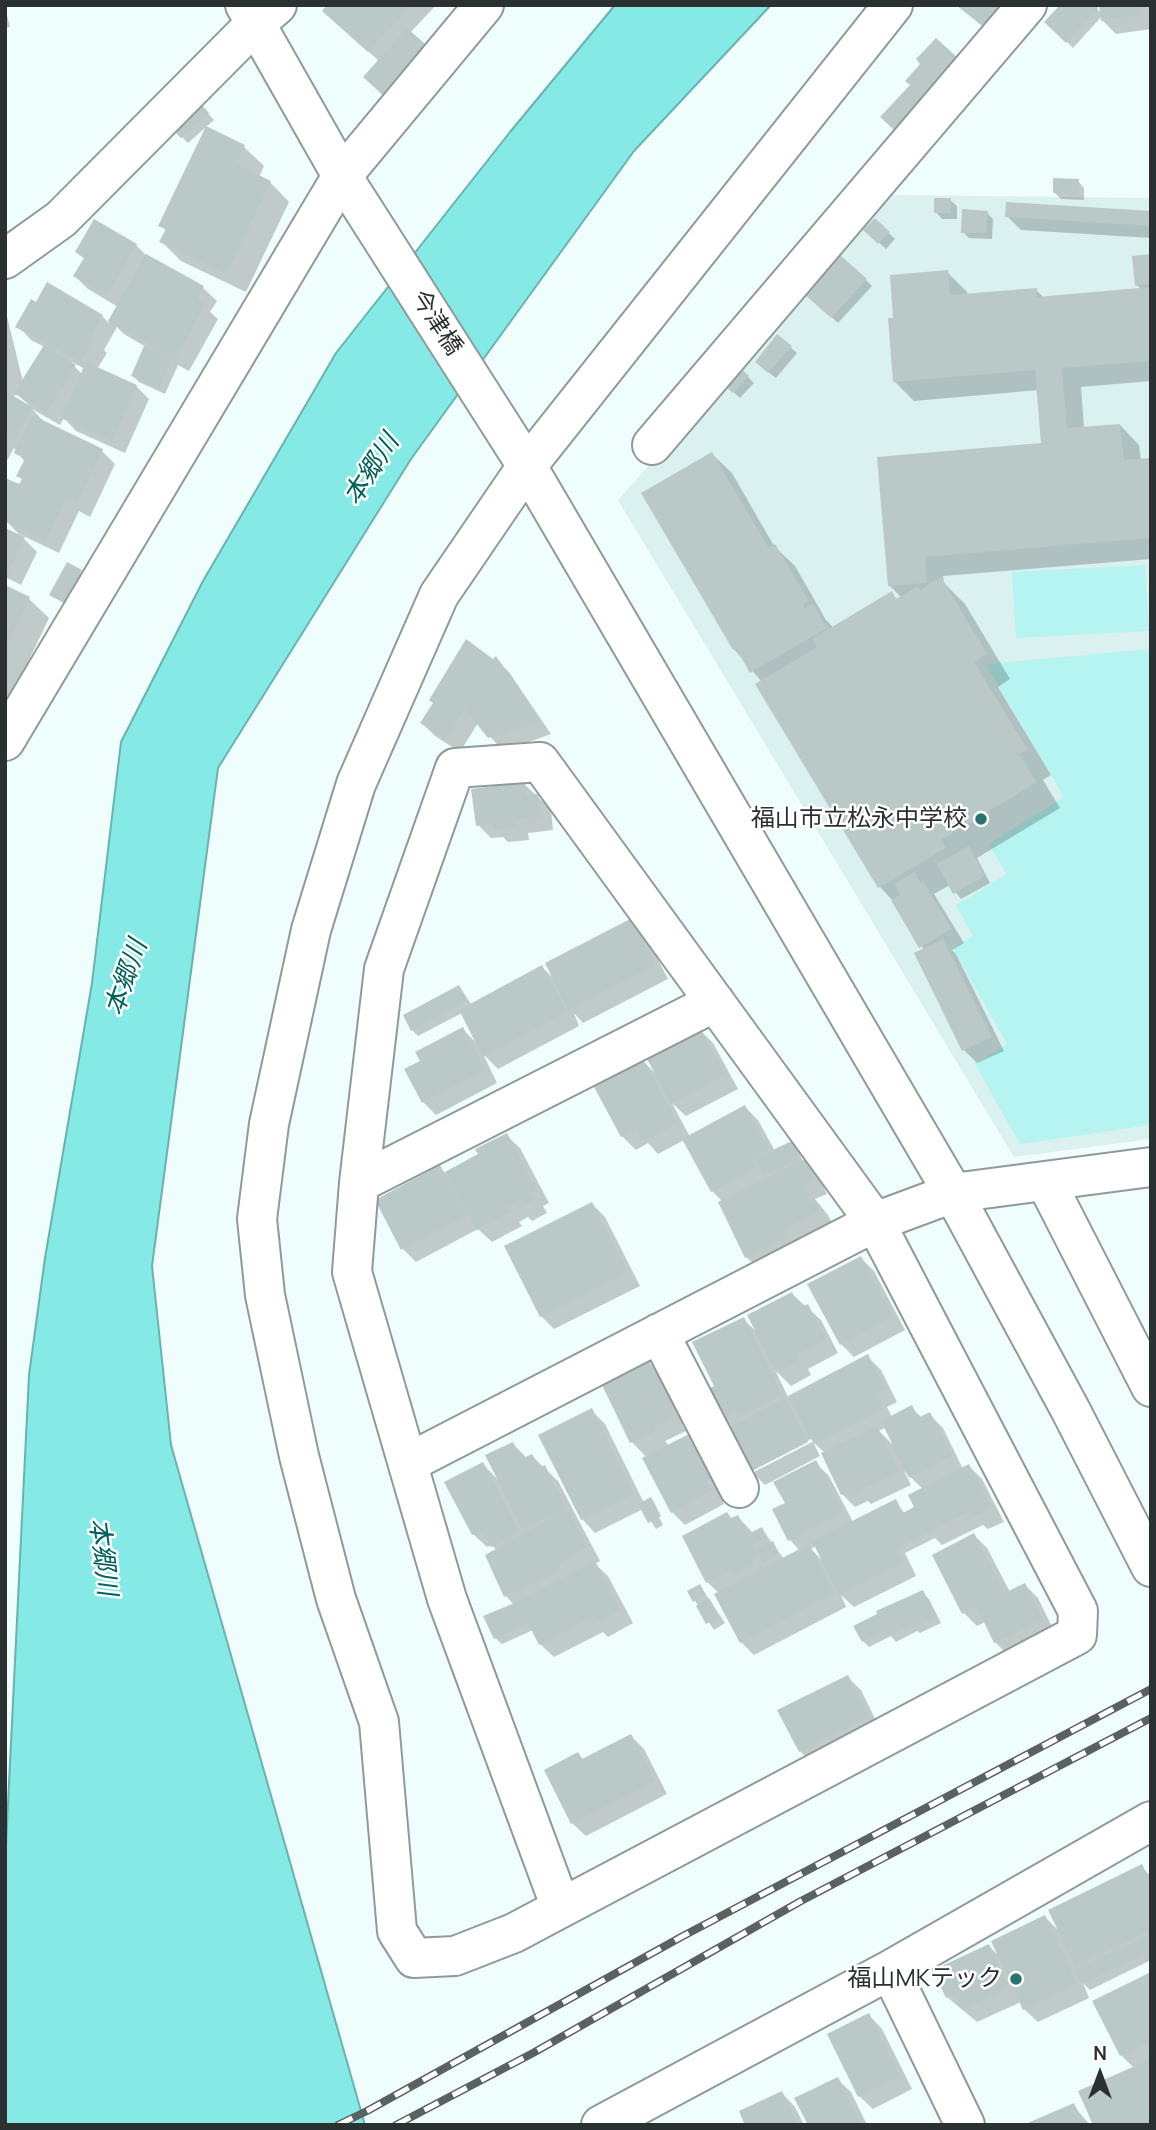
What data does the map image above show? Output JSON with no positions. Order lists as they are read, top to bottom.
{
  "streets": {
    "street": ["今津橋"]
  },
  "water": ["本郷川"],
  "places": ["福山市立松永中学校", "福山MKテック"],
  "north": "top"
}
